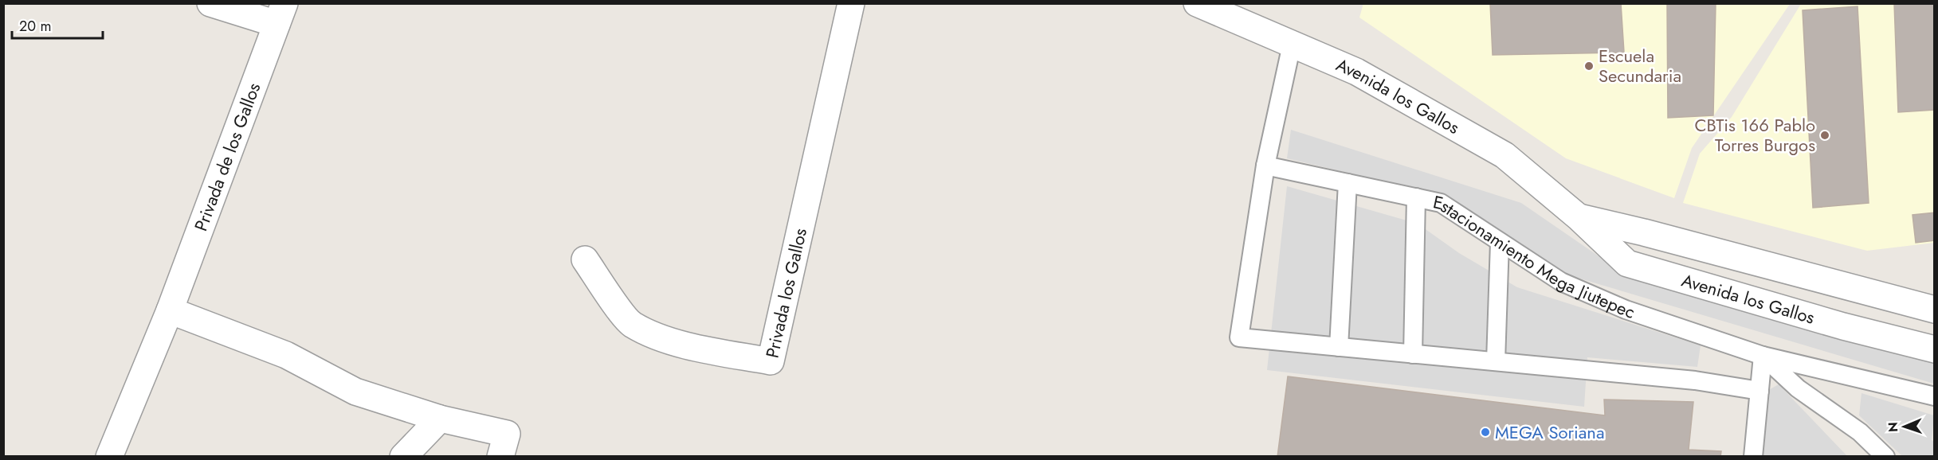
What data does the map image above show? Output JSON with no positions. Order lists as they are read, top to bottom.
{
  "streets": {
    "street": ["Avenida los Gallos", "Privada de los Gallos", "Privada los Gallos"],
    "lane": ["Estacionamiento Mega Jiutepec"]
  },
  "places": ["Escuela Secundaria", "CBTis 166 Pablo Torres Burgos", "MEGA Soriana"],
  "scale_bar": "20 m",
  "north": "left"
}
